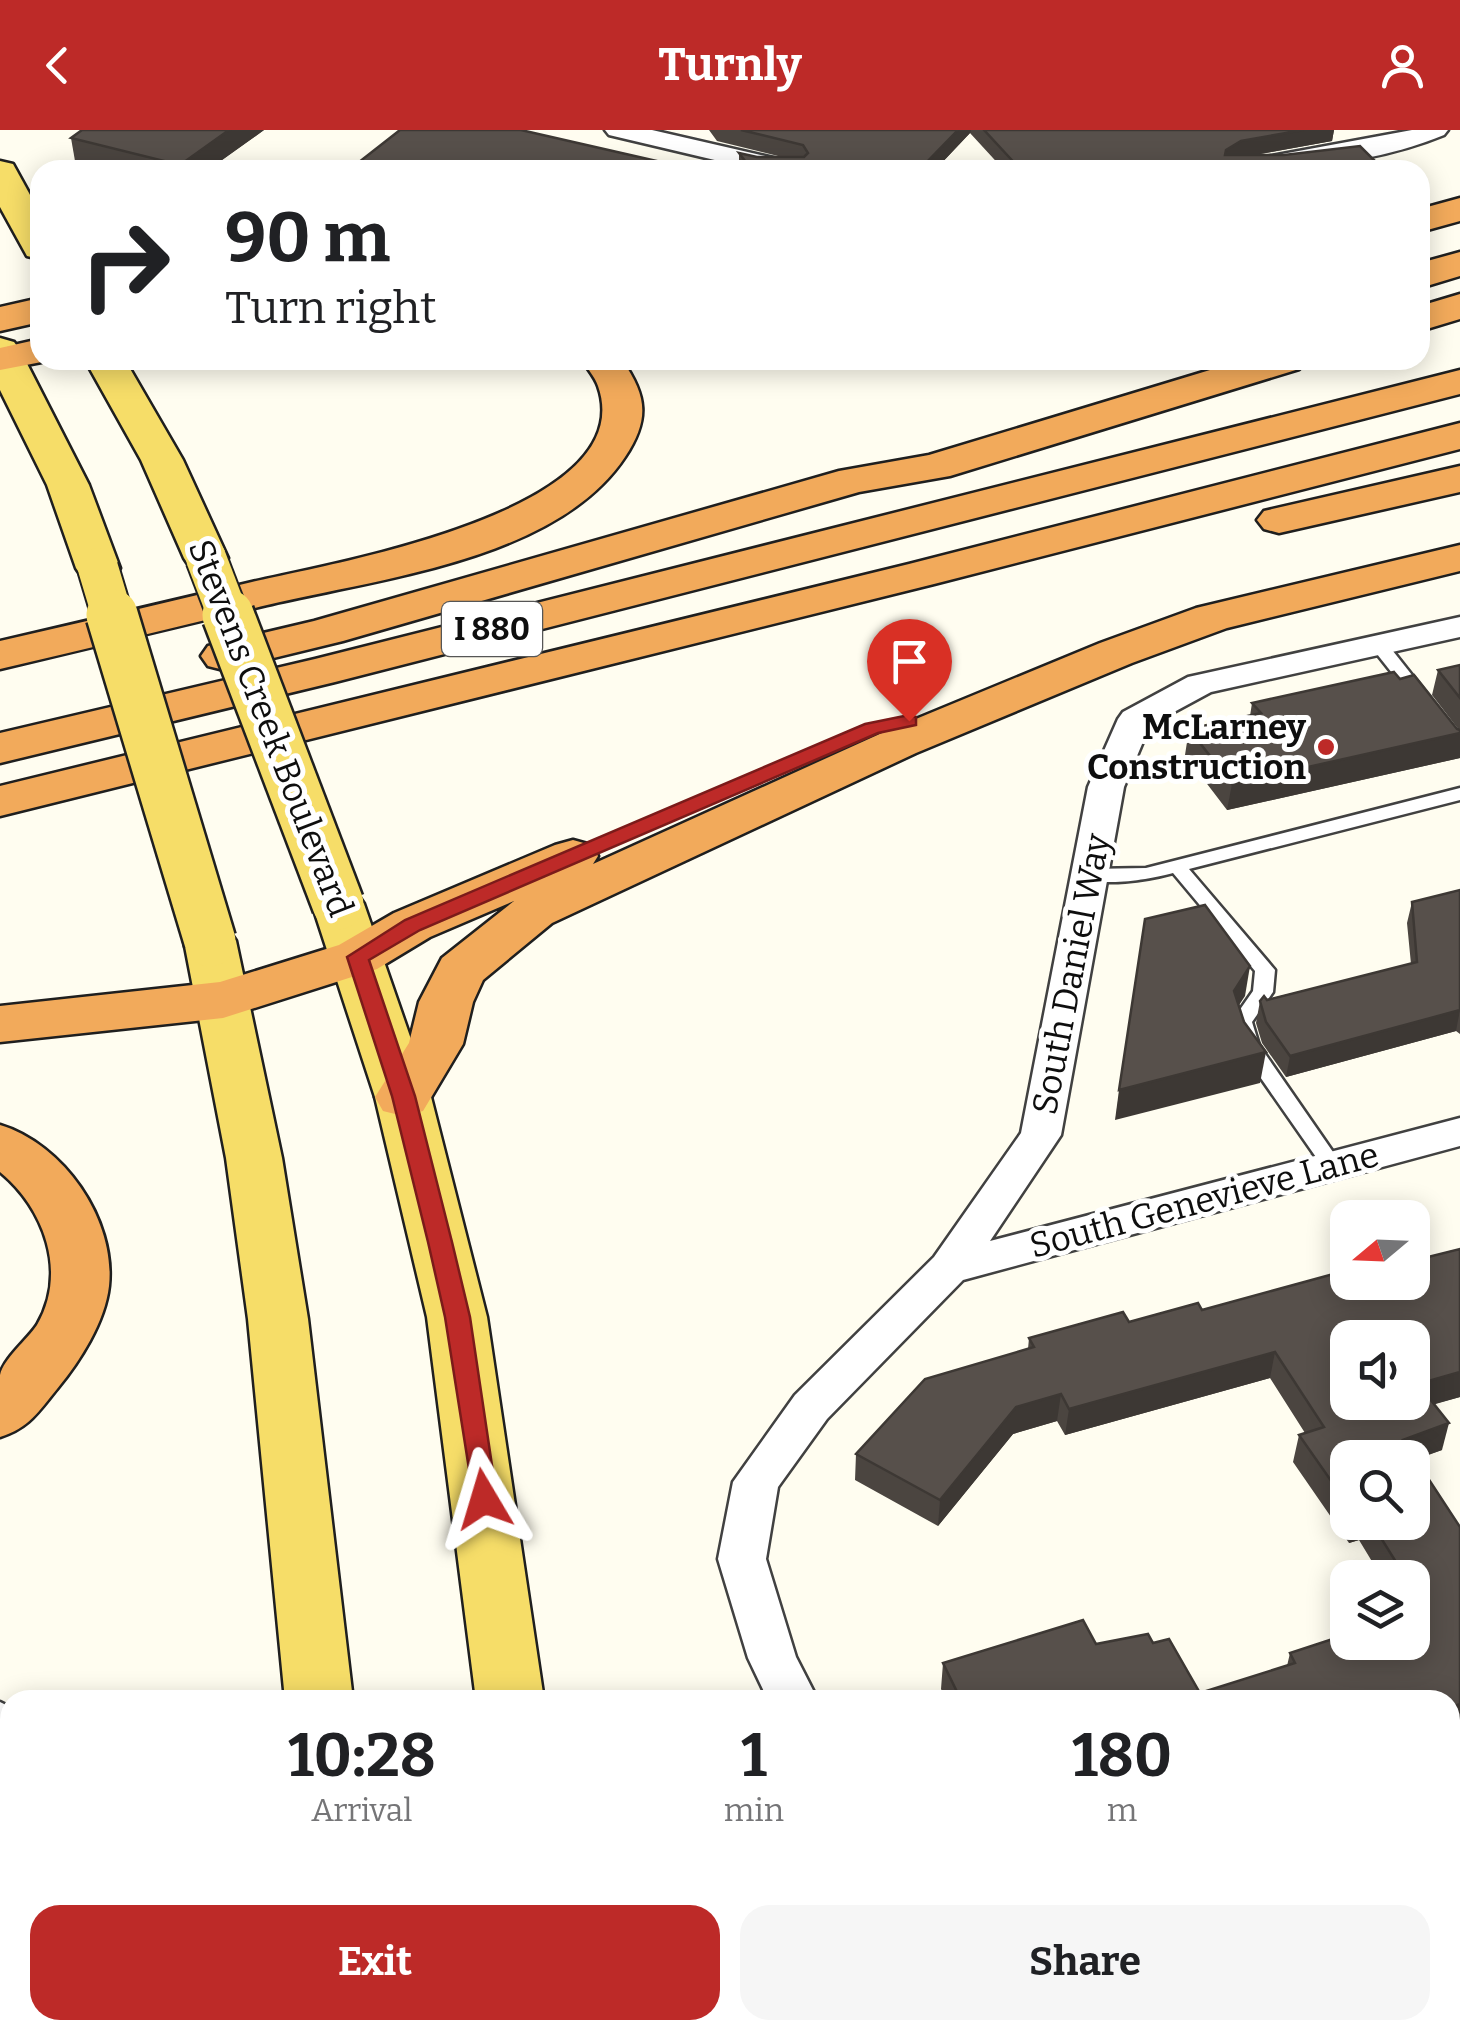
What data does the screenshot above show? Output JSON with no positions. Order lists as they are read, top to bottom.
{
  "streets": {
    "highway": ["I 880"],
    "main road": ["Stevens Creek Boulevard"],
    "street": ["South Daniel Way", "South Genevieve Lane"]
  },
  "crossings": [
    ["South Daniel Way", "South Genevieve Lane"]
  ],
  "places": ["McLarney Construction"],
  "north": "left",
  "page": {
    "header": "Turnly",
    "turn": ["90 m", "Turn right"],
    "eta": [
      "10:28",
      "Arrival",
      "1",
      "min",
      "180",
      "m"
    ],
    "buttons": ["Exit", "Share"]
  }
}
